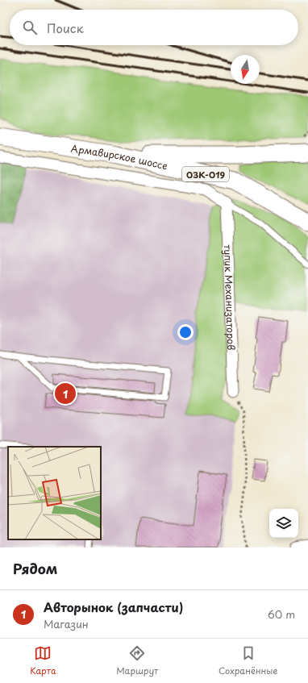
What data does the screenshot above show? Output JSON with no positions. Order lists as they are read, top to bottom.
{
  "streets": {
    "main road": ["Армавирское шоссе", "03К-019"],
    "street": ["тупик Механизаторов"]
  },
  "crossings": [
    ["Армавирское шоссе", "03К-019"]
  ],
  "north": "bottom",
  "page": {
    "search": "Поиск",
    "pins": "1",
    "heading": "Рядом",
    "list": [
      {
        "mark": "1",
        "name": "Авторынок (запчасти)",
        "note": "Магазин",
        "value": "60 m"
      }
    ],
    "nav": ["Карта", "Маршрут", "Сохранённые"]
  }
}
